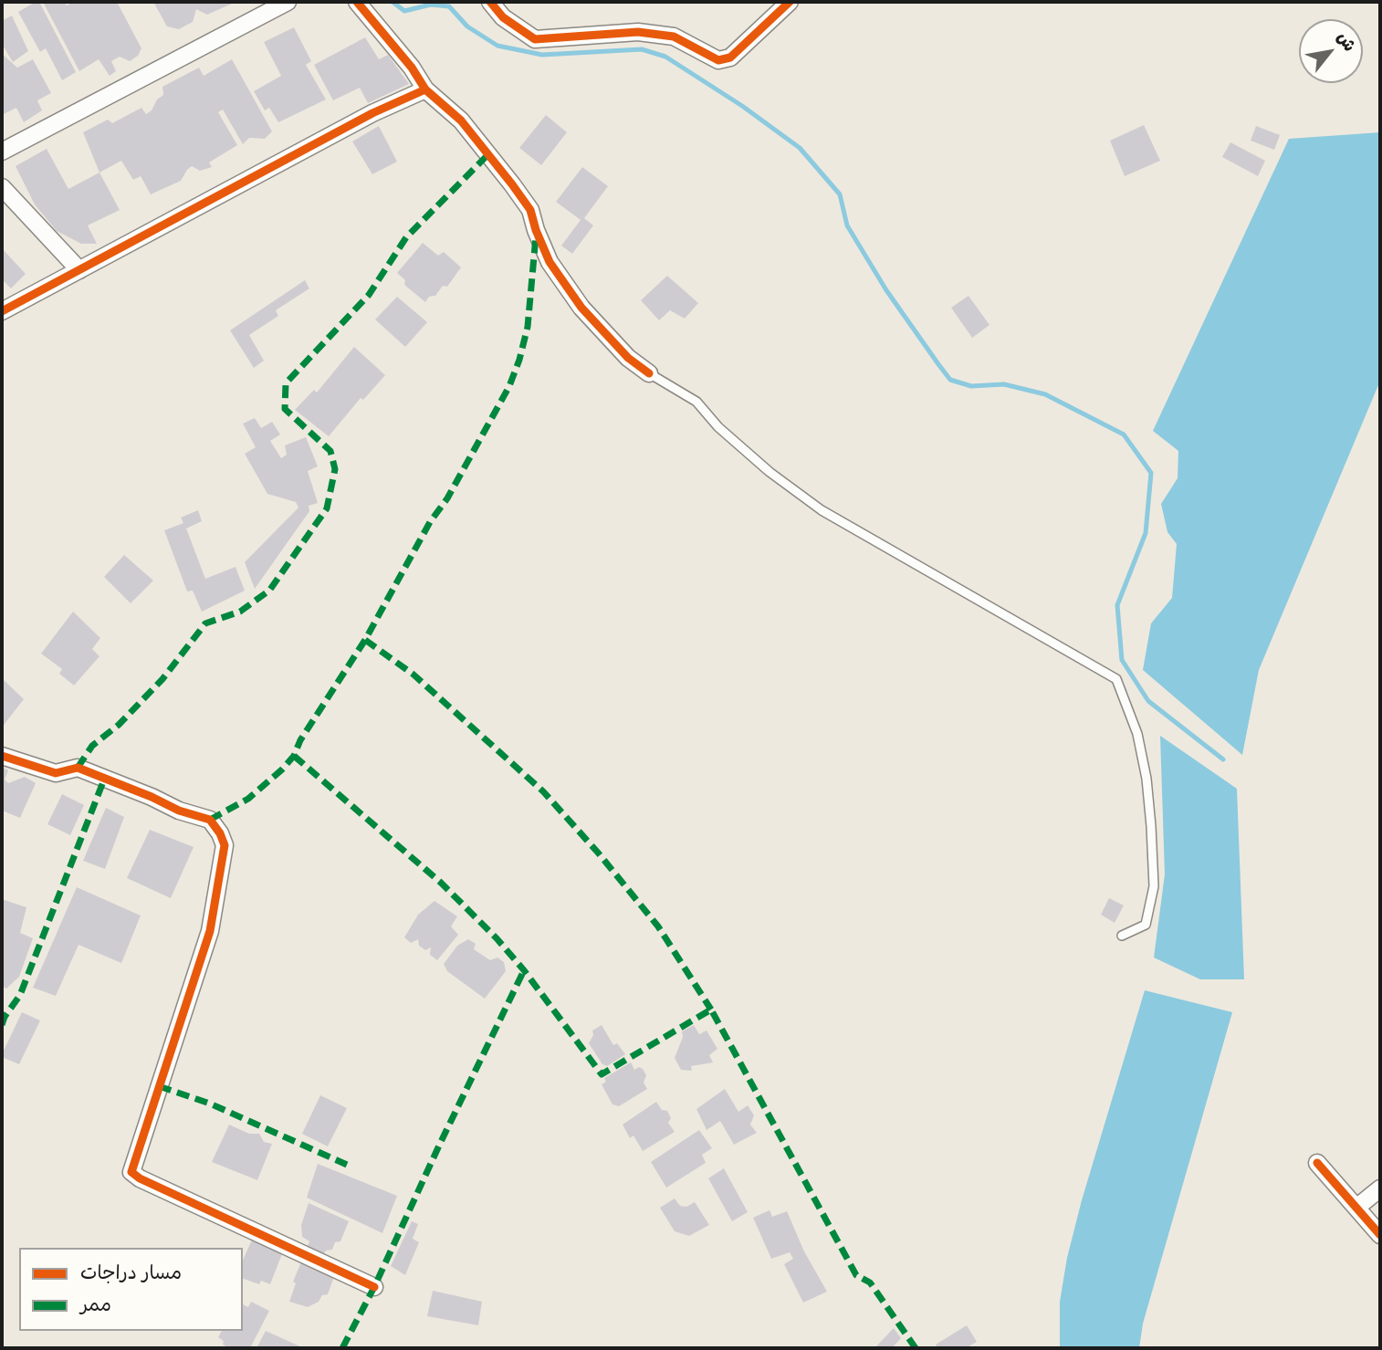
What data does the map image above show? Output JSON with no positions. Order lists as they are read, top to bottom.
{
  "legend": ["مسار دراجات", "ممر"],
  "north": "top right"
}
